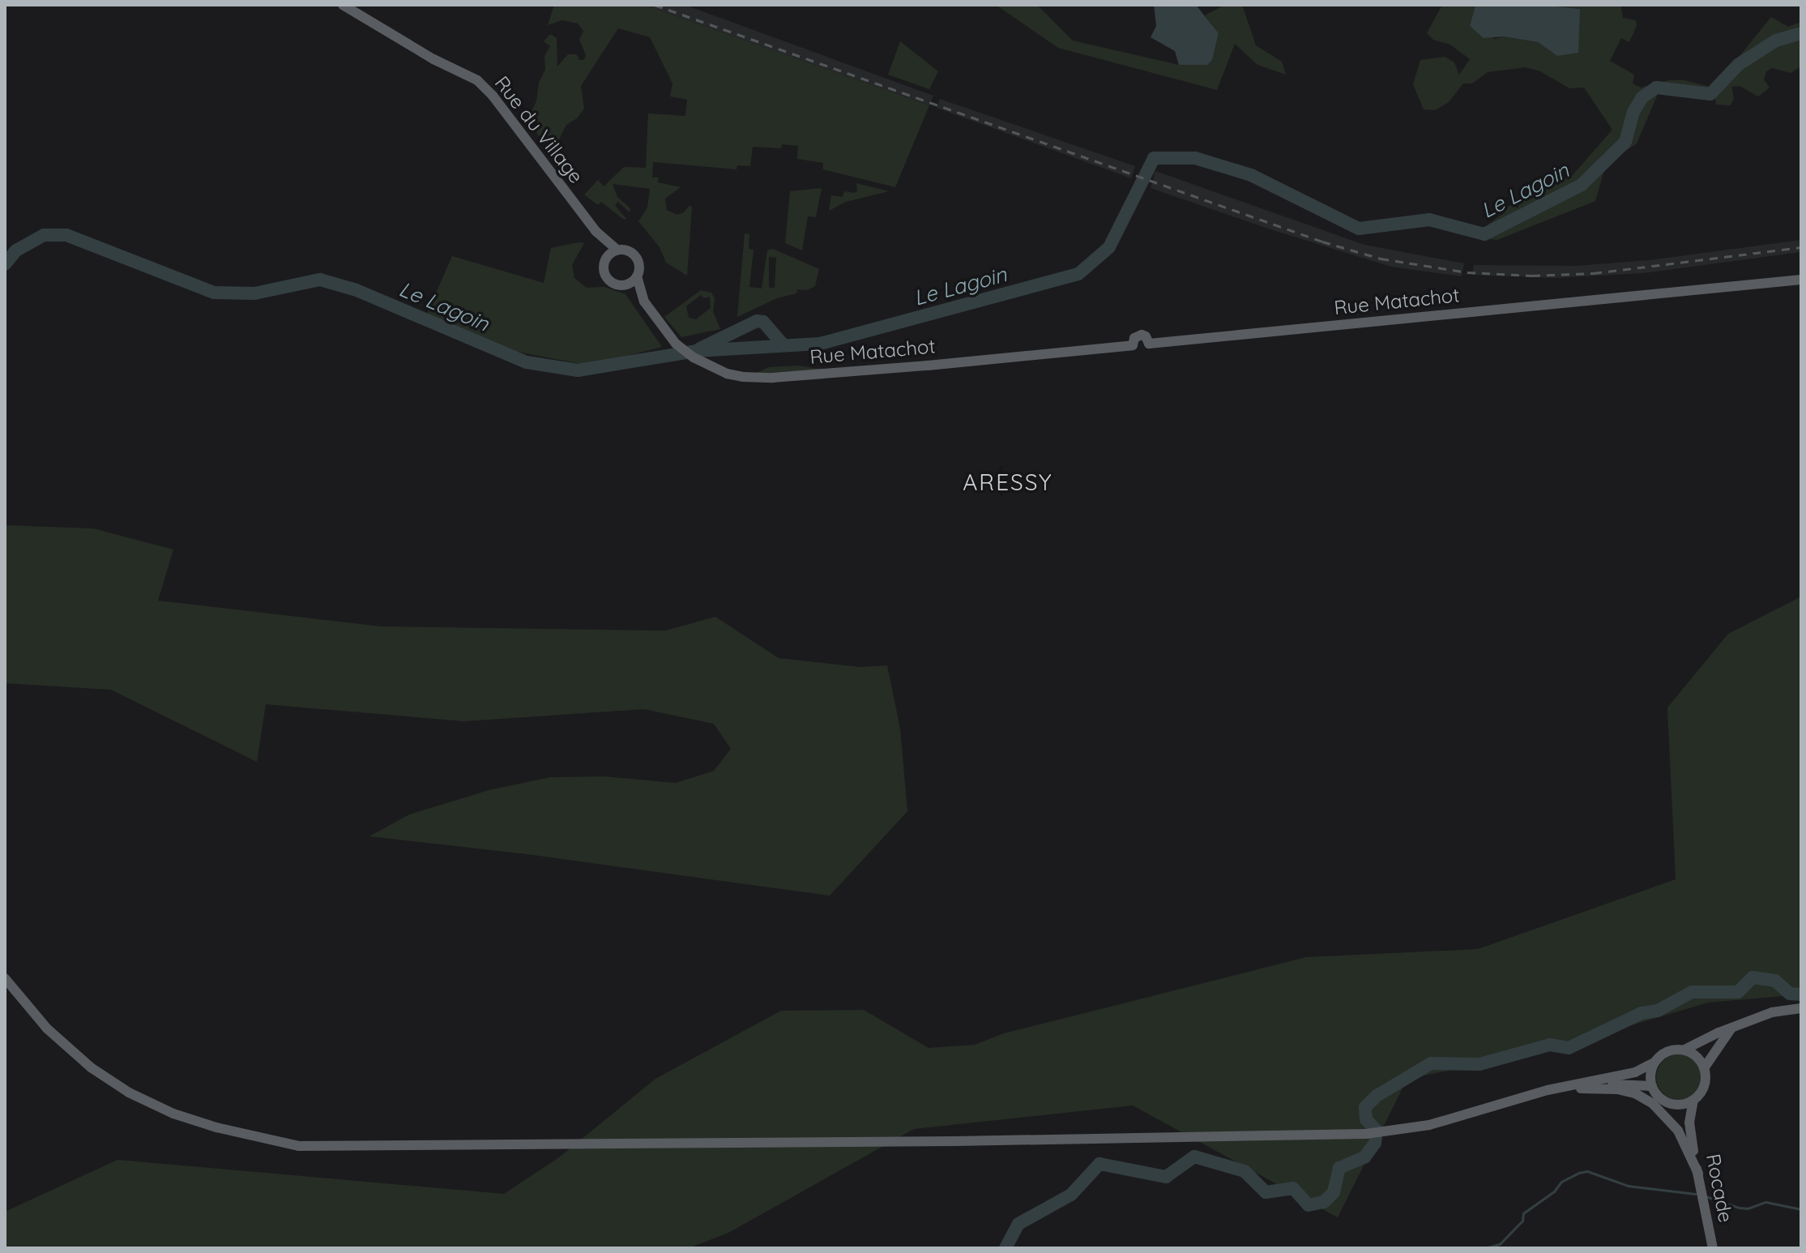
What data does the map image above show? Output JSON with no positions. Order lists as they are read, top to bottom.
{
  "streets": {
    "main road": ["Rue du Village", "Rue Matachot", "Rocade"]
  },
  "crossings": [
    ["Rue du Village", "Rue Matachot"]
  ],
  "districts": ["ARESSY"],
  "water": ["Le Lagoin"]
}
